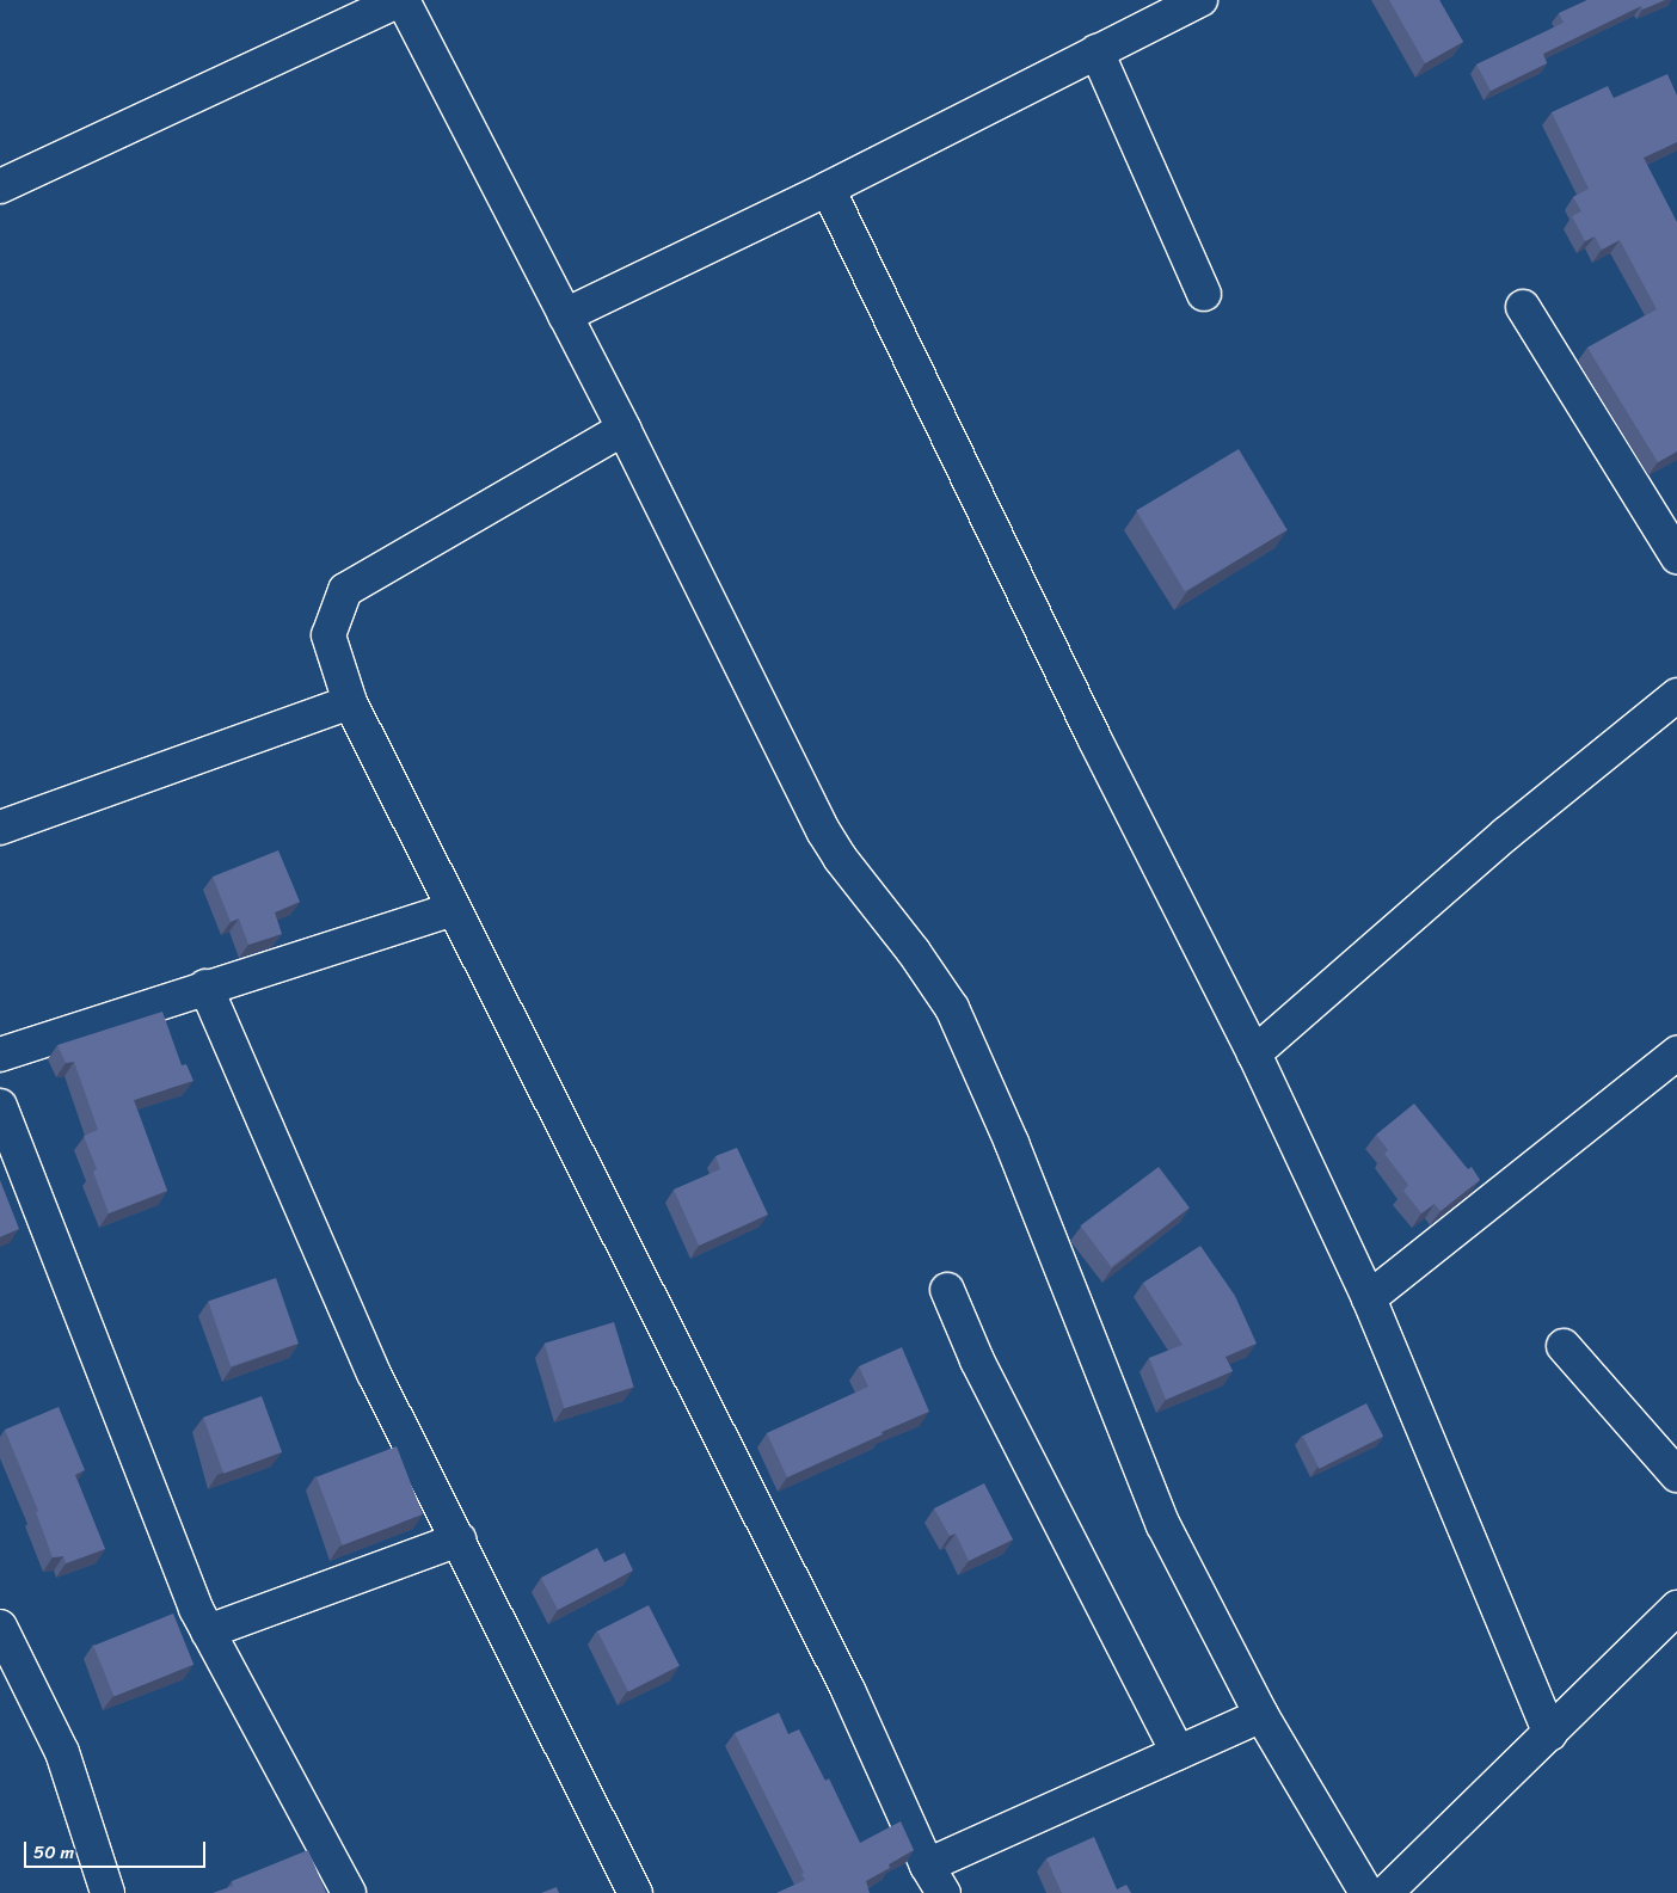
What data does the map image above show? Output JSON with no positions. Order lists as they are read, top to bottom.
{
  "scale_bar": "50 m"
}
